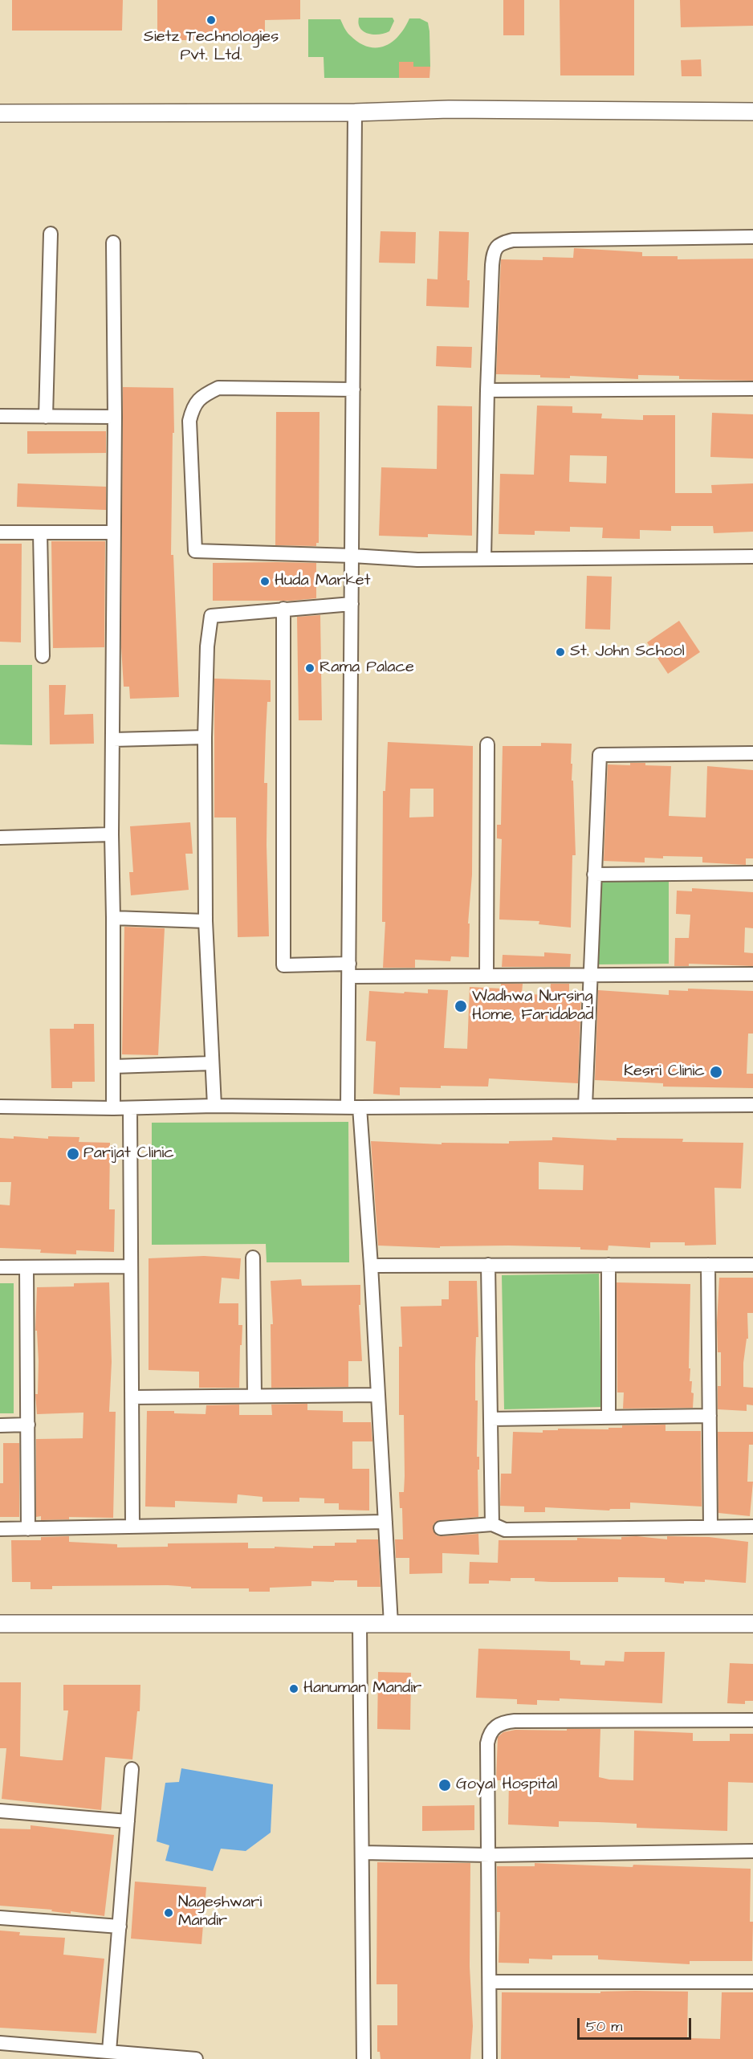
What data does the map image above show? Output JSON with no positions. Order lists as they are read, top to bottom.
{
  "places": [
    "Sietz Technologies Pvt. Ltd.",
    "Huda Market",
    "St. John School",
    "Rama Palace",
    "Wadhwa Nursing Home, Faridabad",
    "Kesri Clinic",
    "Parijat Clinic",
    "Hanuman Mandir",
    "Goyal Hospital",
    "Nageshwari Mandir"
  ],
  "scale_bar": "50 m"
}
